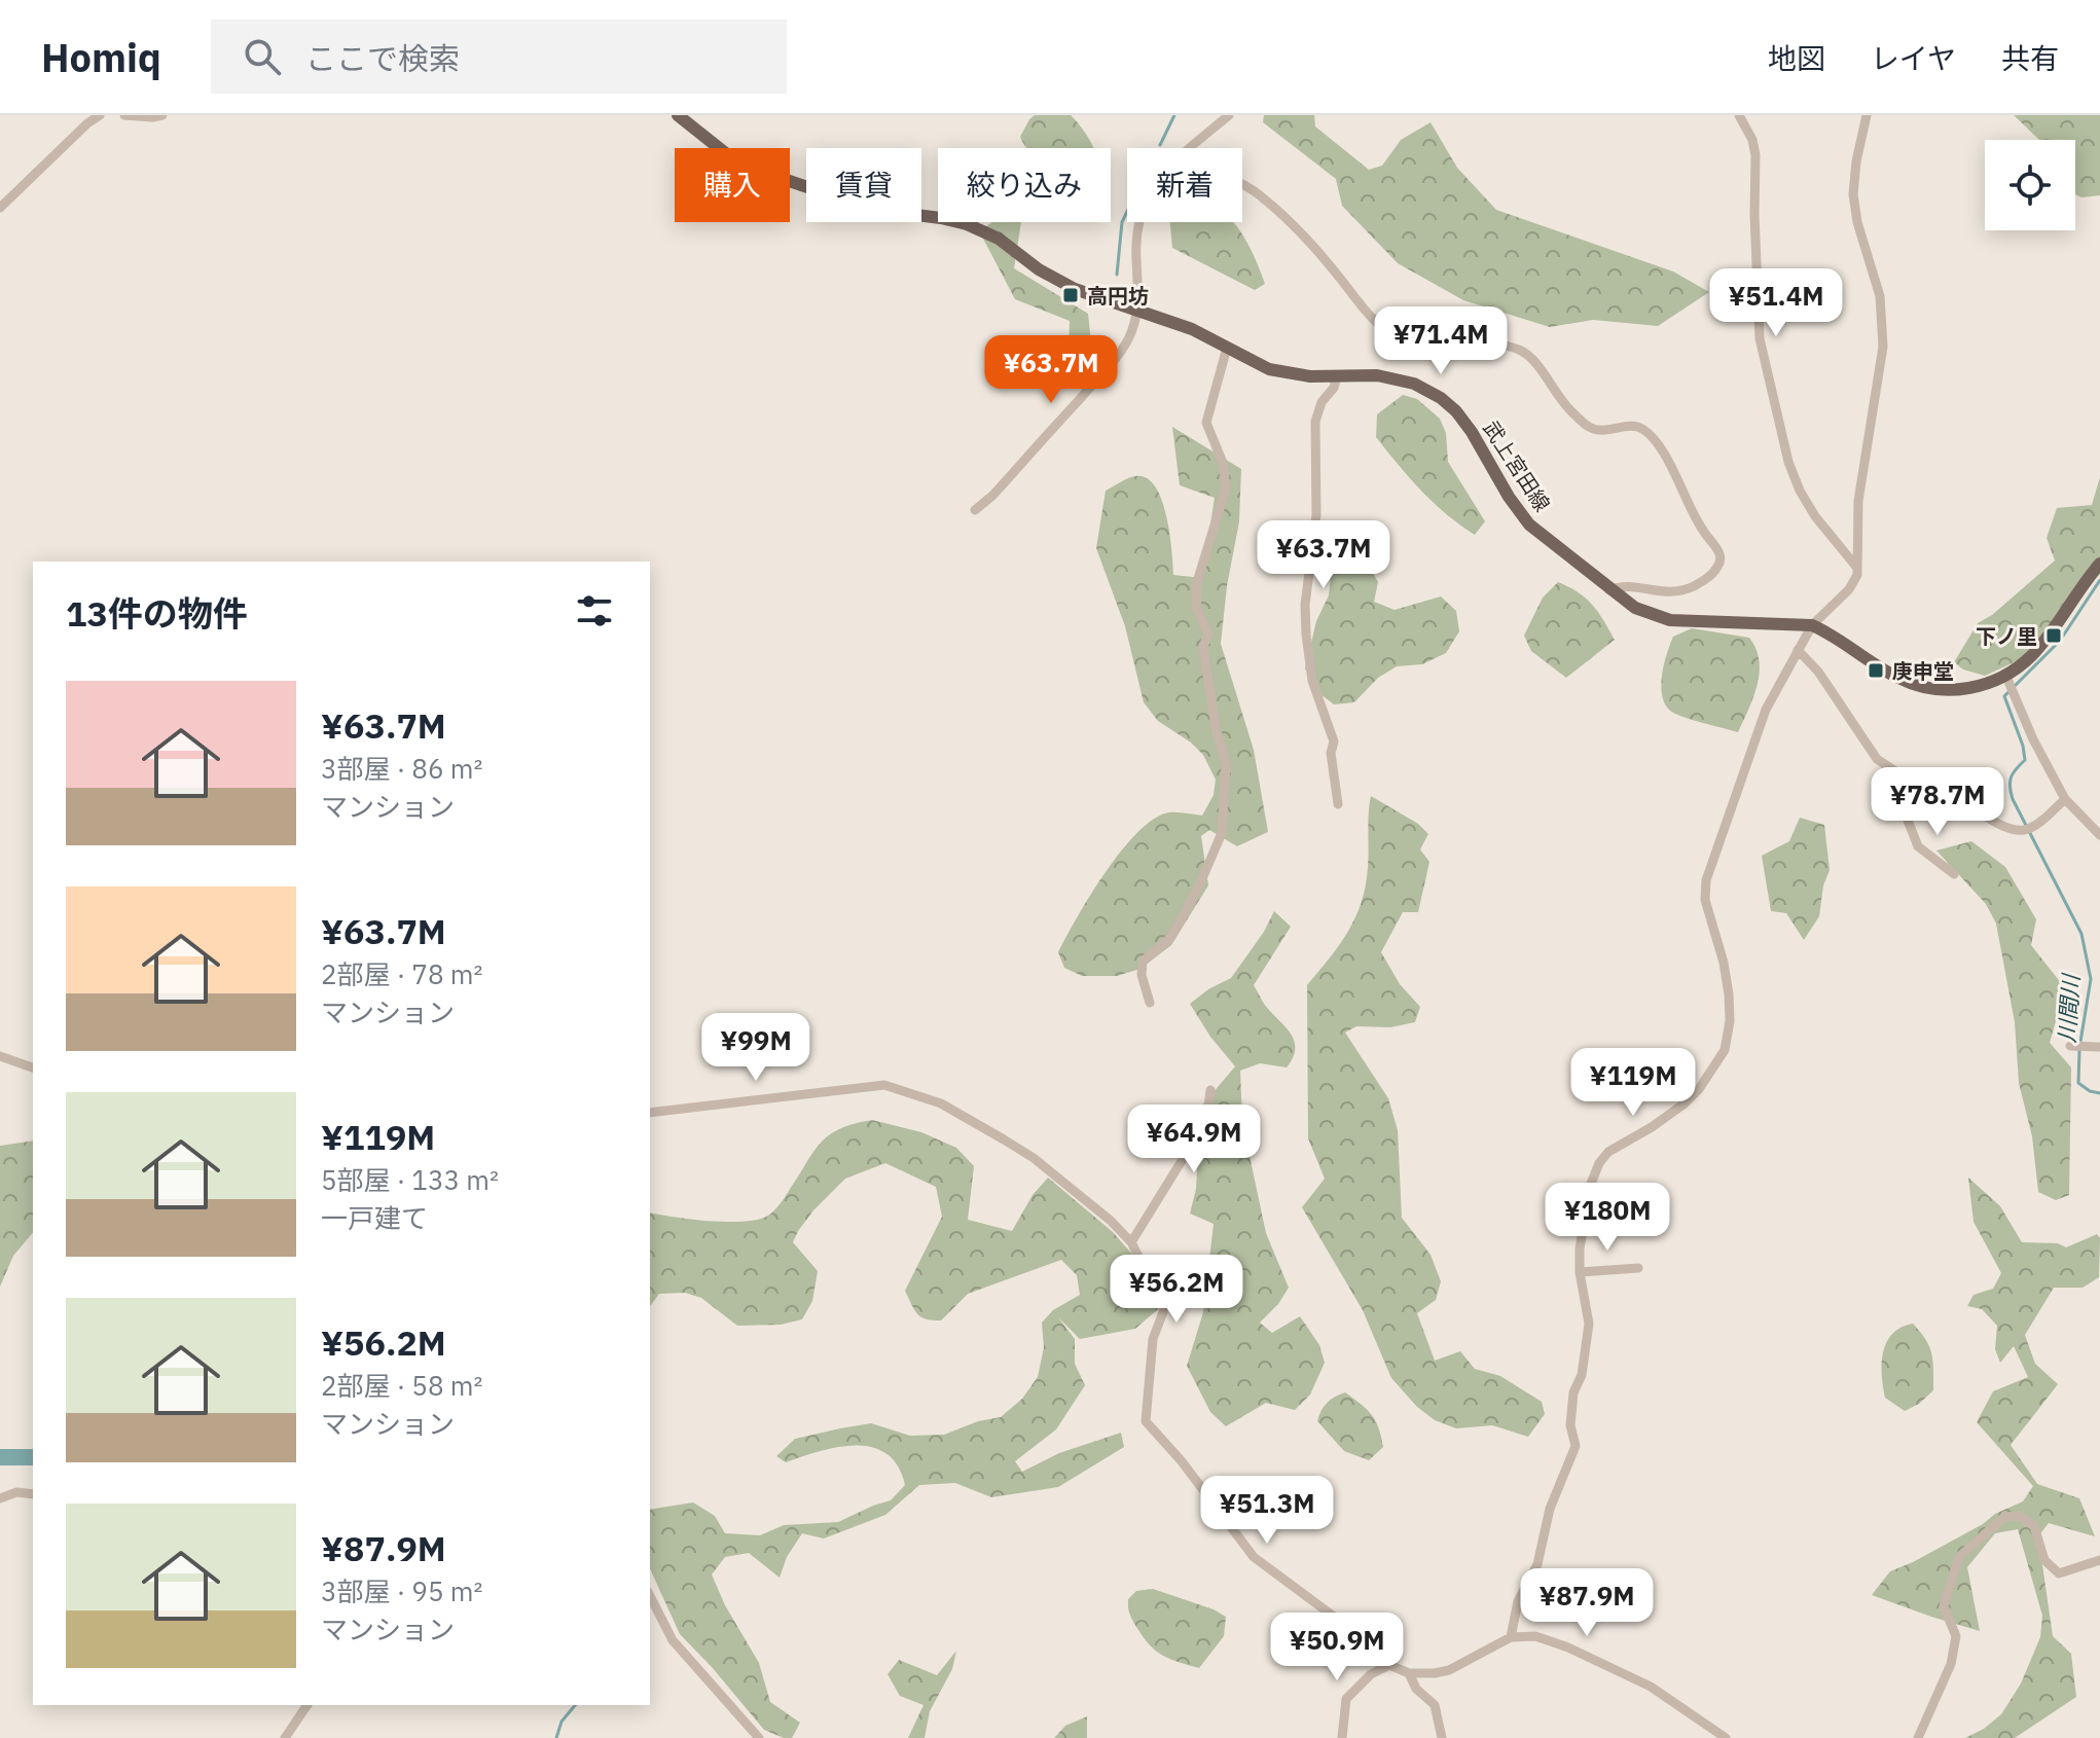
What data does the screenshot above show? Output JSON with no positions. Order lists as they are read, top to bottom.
{
  "streets": {
    "main road": ["武上宮田線"]
  },
  "water": ["川間川"],
  "places": {
    "transit": ["高円坊", "下ノ里", "庚申堂"]
  },
  "page": {
    "header": "Homiq",
    "search": "ここで検索",
    "nav": ["地図", "レイヤ", "共有"],
    "chip": [
      "購入",
      "賃貸",
      "絞り込み",
      "新着"
    ],
    "price": [
      "¥51.4M",
      "¥71.4M",
      "¥63.7M",
      "¥63.7M",
      "¥78.7M",
      "¥99M",
      "¥119M",
      "¥64.9M",
      "¥180M",
      "¥56.2M",
      "¥51.3M",
      "¥87.9M",
      "¥50.9M"
    ],
    "heading": "13件の物件",
    "list": [
      {
        "name": "¥63.7M",
        "note": "3部屋 · 86 m² · マンション"
      },
      {
        "name": "¥63.7M",
        "note": "2部屋 · 78 m² · マンション"
      },
      {
        "name": "¥119M",
        "note": "5部屋 · 133 m² · 一戸建て"
      },
      {
        "name": "¥56.2M",
        "note": "2部屋 · 58 m² · マンション"
      },
      {
        "name": "¥87.9M",
        "note": "3部屋 · 95 m² · マンション"
      }
    ]
  }
}
